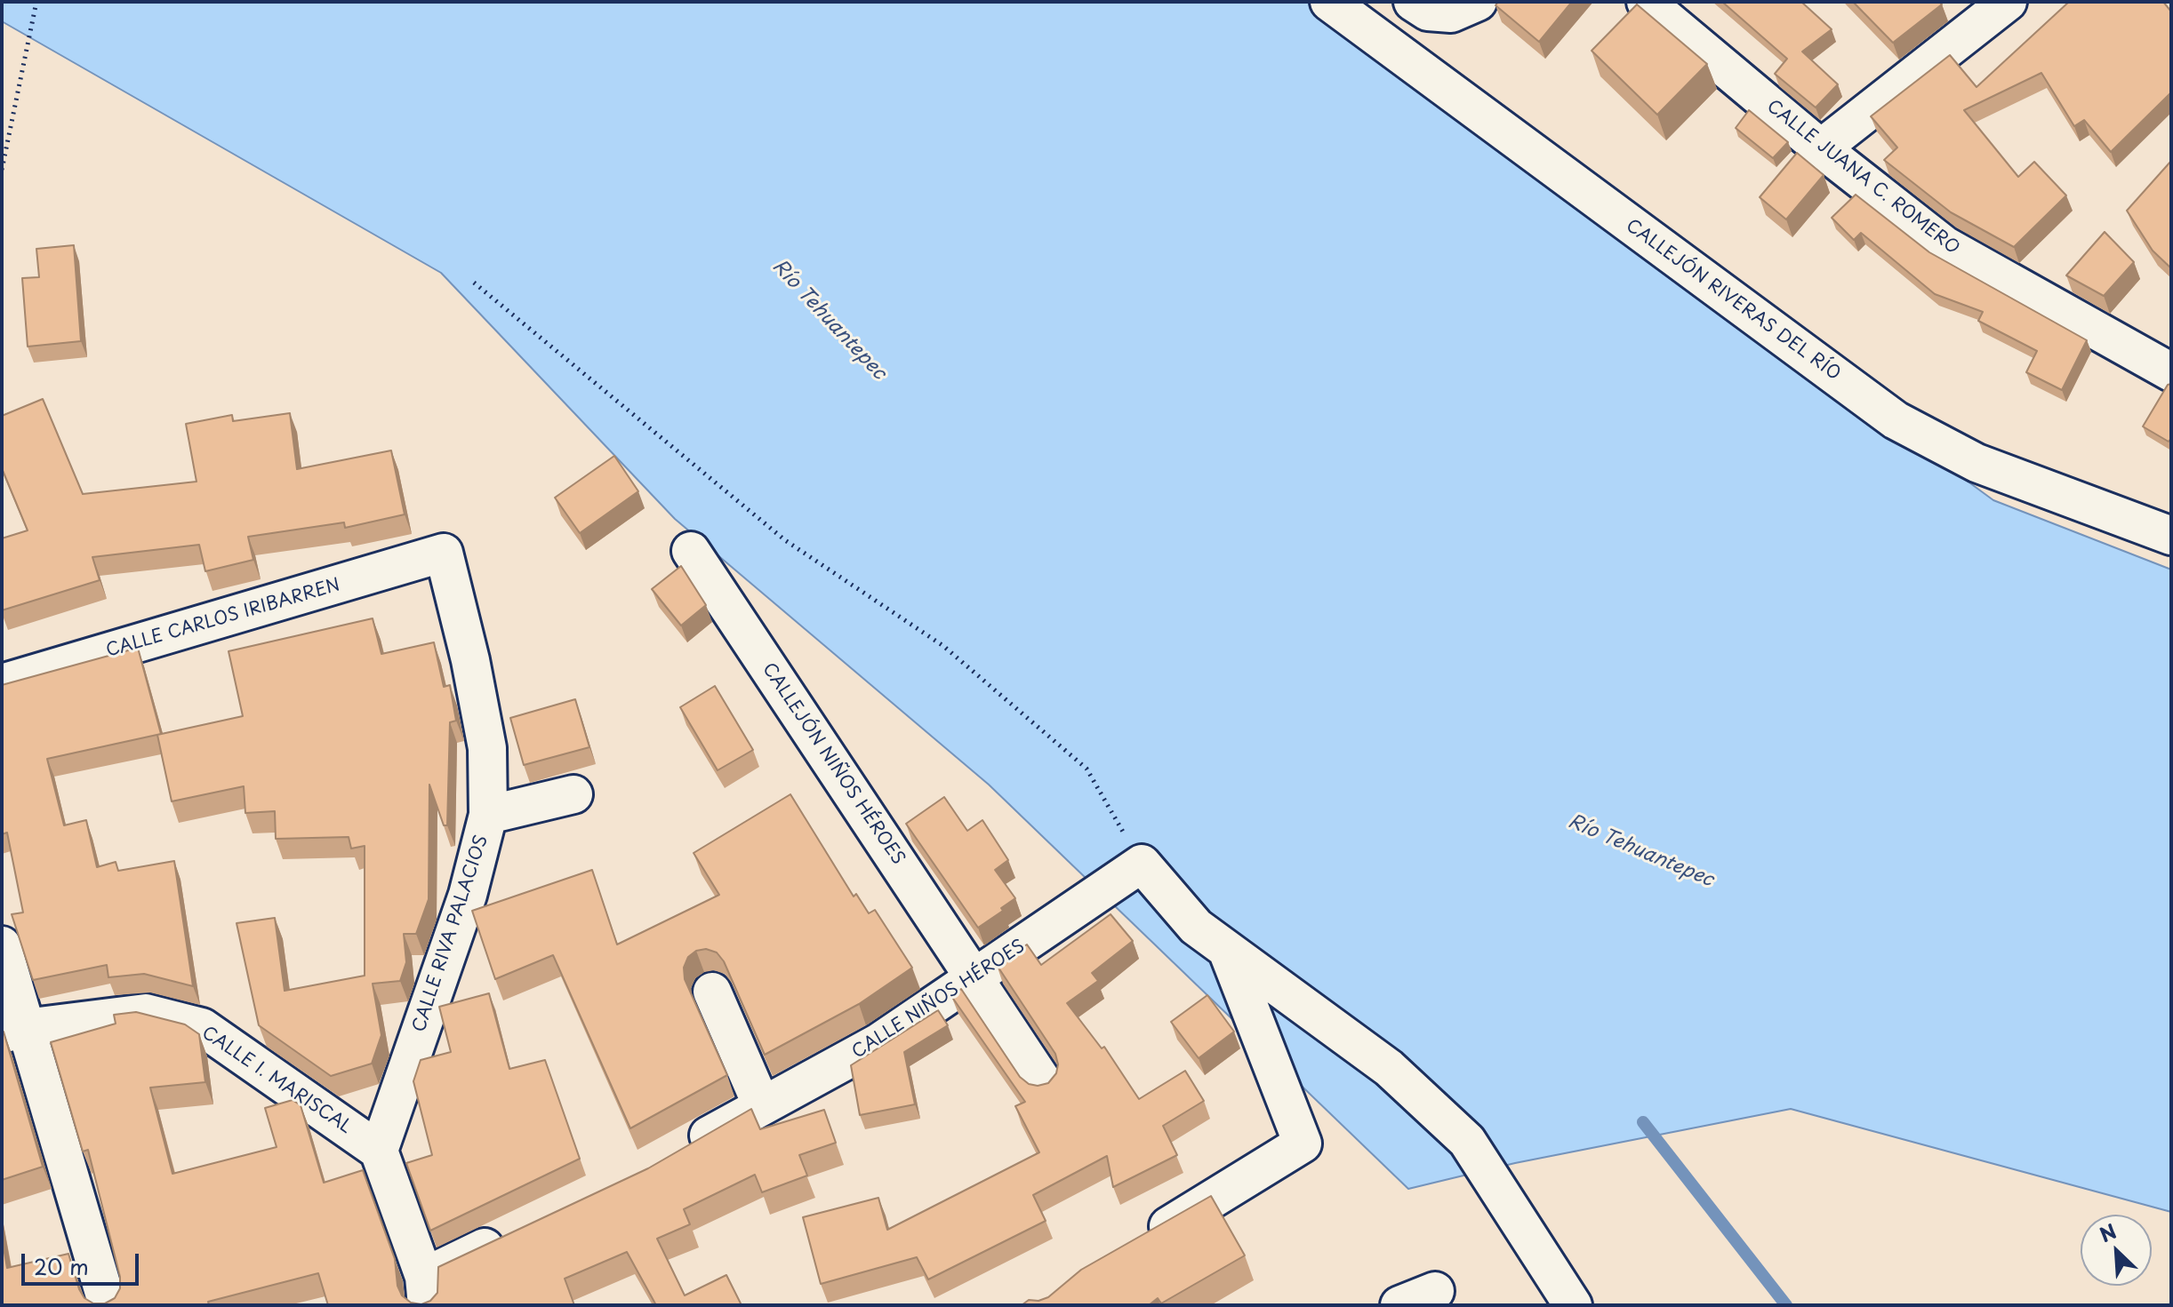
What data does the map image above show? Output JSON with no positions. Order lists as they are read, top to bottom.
{
  "streets": {
    "street": [
      "CALLE JUANA C. ROMERO",
      "CALLEJÓN RIVERAS DEL RÍO",
      "CALLE CARLOS IRIBARREN",
      "CALLEJÓN NIÑOS HÉROES",
      "CALLE RIVA PALACIOS",
      "CALLE NIÑOS HÉROES",
      "CALLE I. MARISCAL"
    ]
  },
  "crossings": [
    ["CALLE CARLOS IRIBARREN", "CALLE RIVA PALACIOS"],
    ["CALLEJÓN NIÑOS HÉROES", "CALLE NIÑOS HÉROES"],
    ["CALLE RIVA PALACIOS", "CALLE I. MARISCAL"]
  ],
  "water": ["Río Tehuantepec"],
  "scale_bar": "20 m",
  "north": "top left"
}
